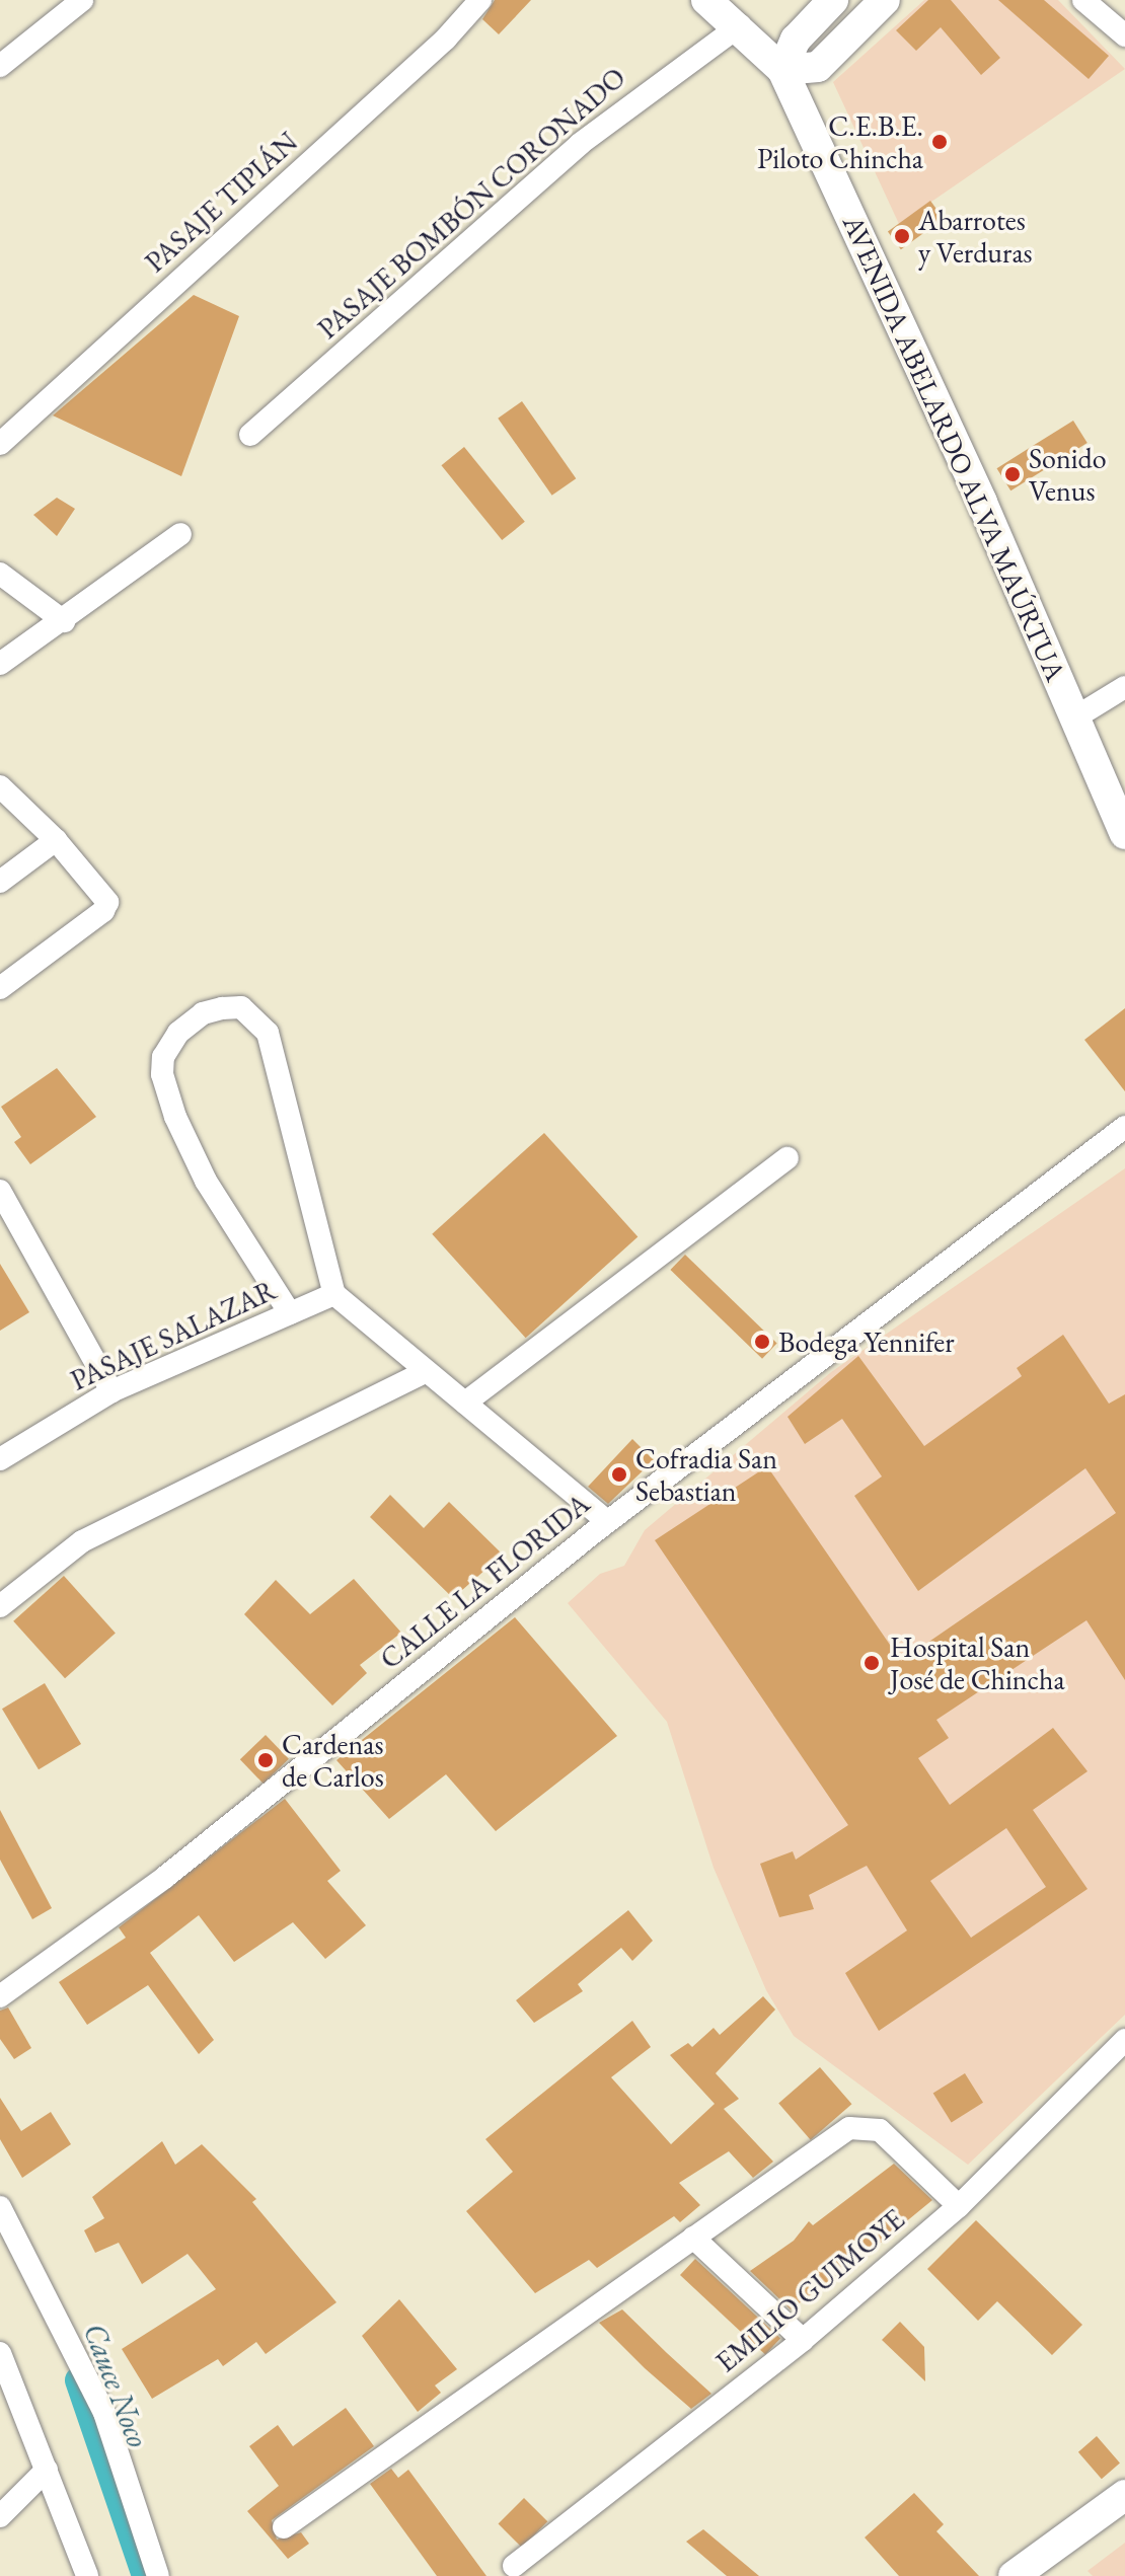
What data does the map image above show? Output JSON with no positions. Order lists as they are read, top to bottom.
{
  "streets": {
    "street": [
      "PASAJE TIPIÁN",
      "PASAJE BOMBÓN CORONADO",
      "AVENIDA ABELARDO ALVA MAÚRTUA",
      "PASAJE SALAZAR",
      "CALLE LA FLORIDA",
      "EMILIO GUIMOYE"
    ]
  },
  "crossings": [
    ["PASAJE BOMBÓN CORONADO", "AVENIDA ABELARDO ALVA MAÚRTUA"]
  ],
  "water": ["Cauce Noco"],
  "places": [
    "C.E.B.E. Piloto Chincha",
    "Abarrotes y Verduras",
    "Sonido Venus",
    "Bodega Yennifer",
    "Cofradia San Sebastian",
    "Hospital San José de Chincha",
    "Cardenas de Carlos"
  ]
}
